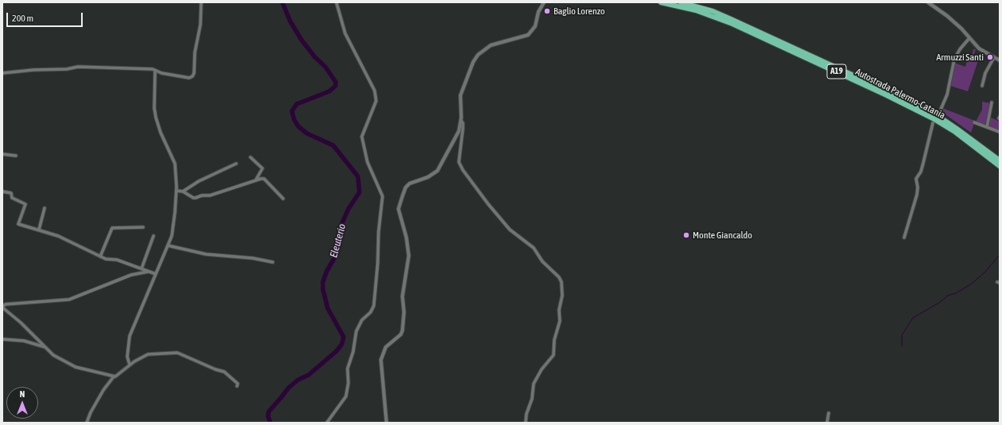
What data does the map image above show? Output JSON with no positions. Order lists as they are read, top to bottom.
{
  "streets": {
    "highway": ["A19", "Autostrada Palermo-Catania"]
  },
  "water": ["Eleuterio"],
  "places": ["Baglio Lorenzo", "Armuzzi Santi", "Monte Giancaldo"],
  "scale_bar": "200 m",
  "north": "top"
}
